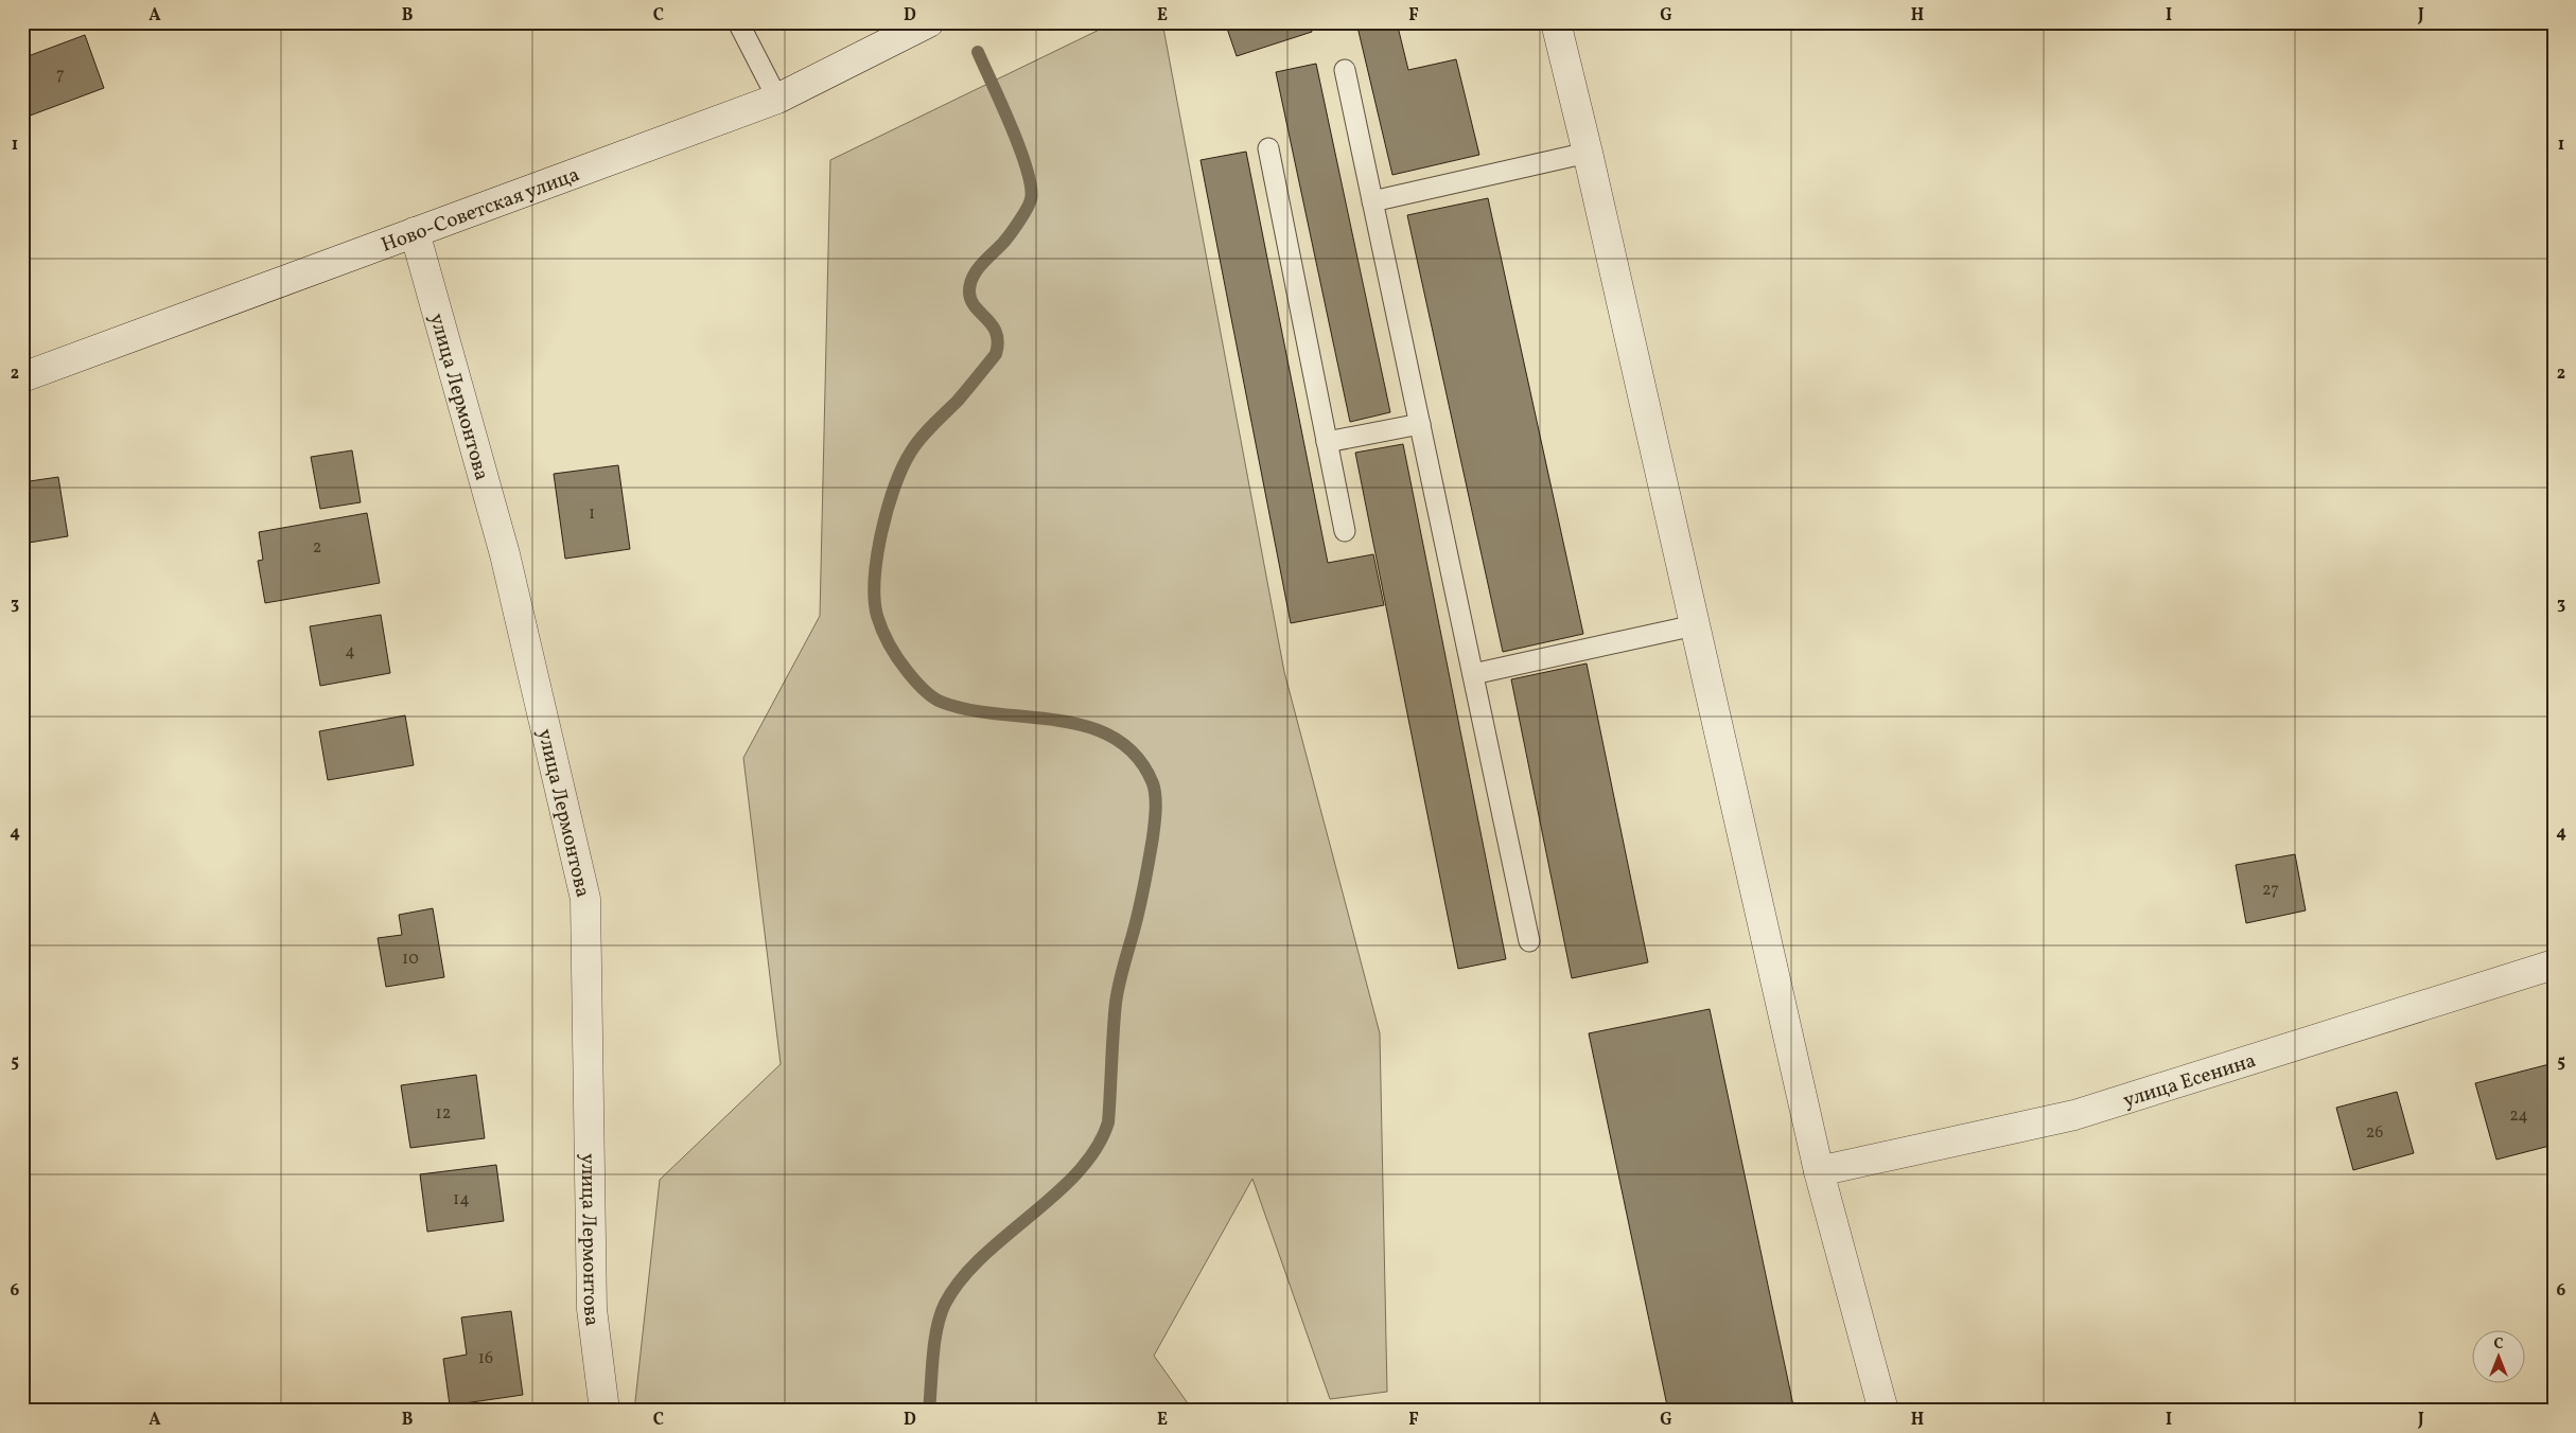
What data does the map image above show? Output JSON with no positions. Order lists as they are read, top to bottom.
{
  "streets": {
    "street": ["Ново-Советская улица", "улица Лермонтова", "улица Есенина"]
  },
  "crossings": [
    ["Ново-Советская улица", "улица Лермонтова"]
  ],
  "house_numbers": [
    "7",
    "1",
    "2",
    "4",
    "27",
    "10",
    "12",
    "24",
    "26",
    "14",
    "16"
  ],
  "north": "top",
  "grid": {
    "columns": [
      "A",
      "B",
      "C",
      "D",
      "E",
      "F",
      "G",
      "H",
      "I",
      "J"
    ],
    "rows": [
      "1",
      "2",
      "3",
      "4",
      "5",
      "6"
    ]
  }
}
